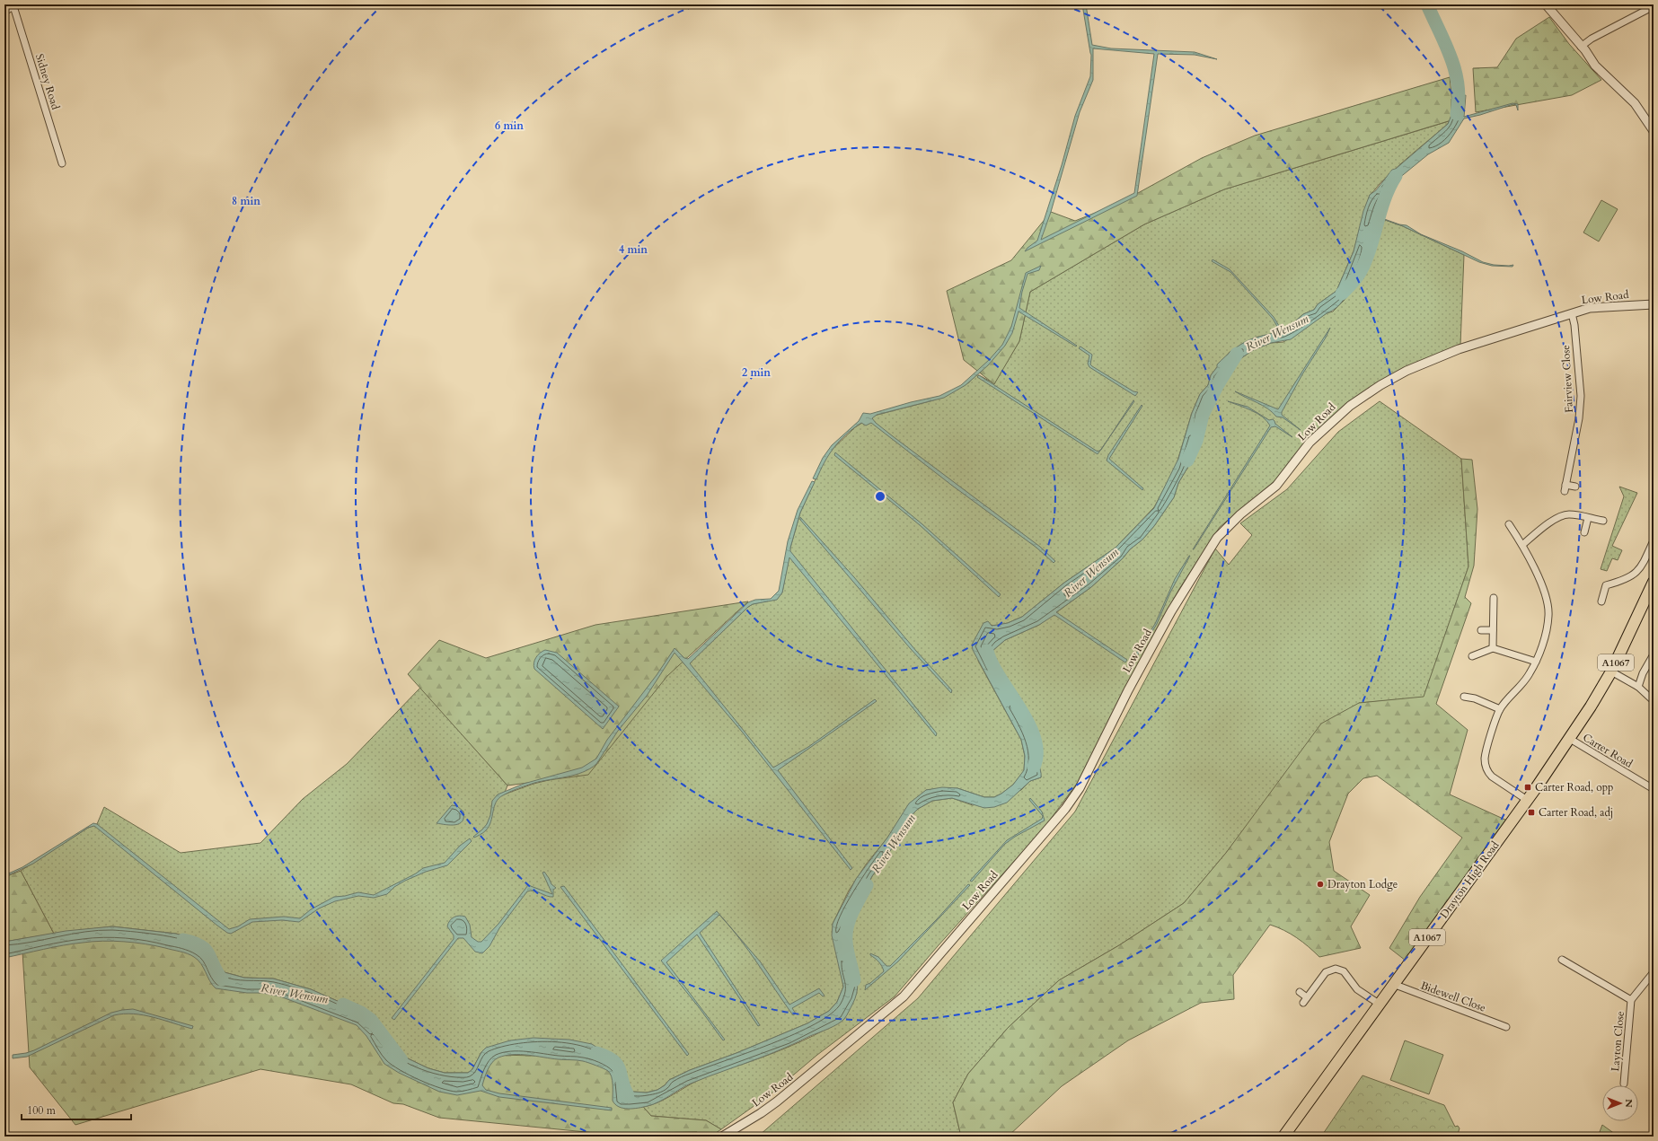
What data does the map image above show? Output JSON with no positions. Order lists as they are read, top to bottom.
{
  "streets": {
    "main road": ["A1067", "Drayton High Road"],
    "street": [
      "Sidney Road",
      "Low Road",
      "Fairview Close",
      "Carter Road",
      "Bidewell Close",
      "Layton Close"
    ]
  },
  "crossings": [
    ["Low Road", "Fairview Close"],
    ["Carter Road", "Drayton High Road"],
    ["Drayton High Road", "Bidewell Close"]
  ],
  "water": ["River Wensum"],
  "places": {
    "transit": ["Carter Road, opp", "Carter Road, adj"],
    "other": ["Drayton Lodge"]
  },
  "scale_bar": "100 m",
  "north": "right",
  "rings": [
    "6 min",
    "8 min",
    "4 min",
    "2 min"
  ]
}
